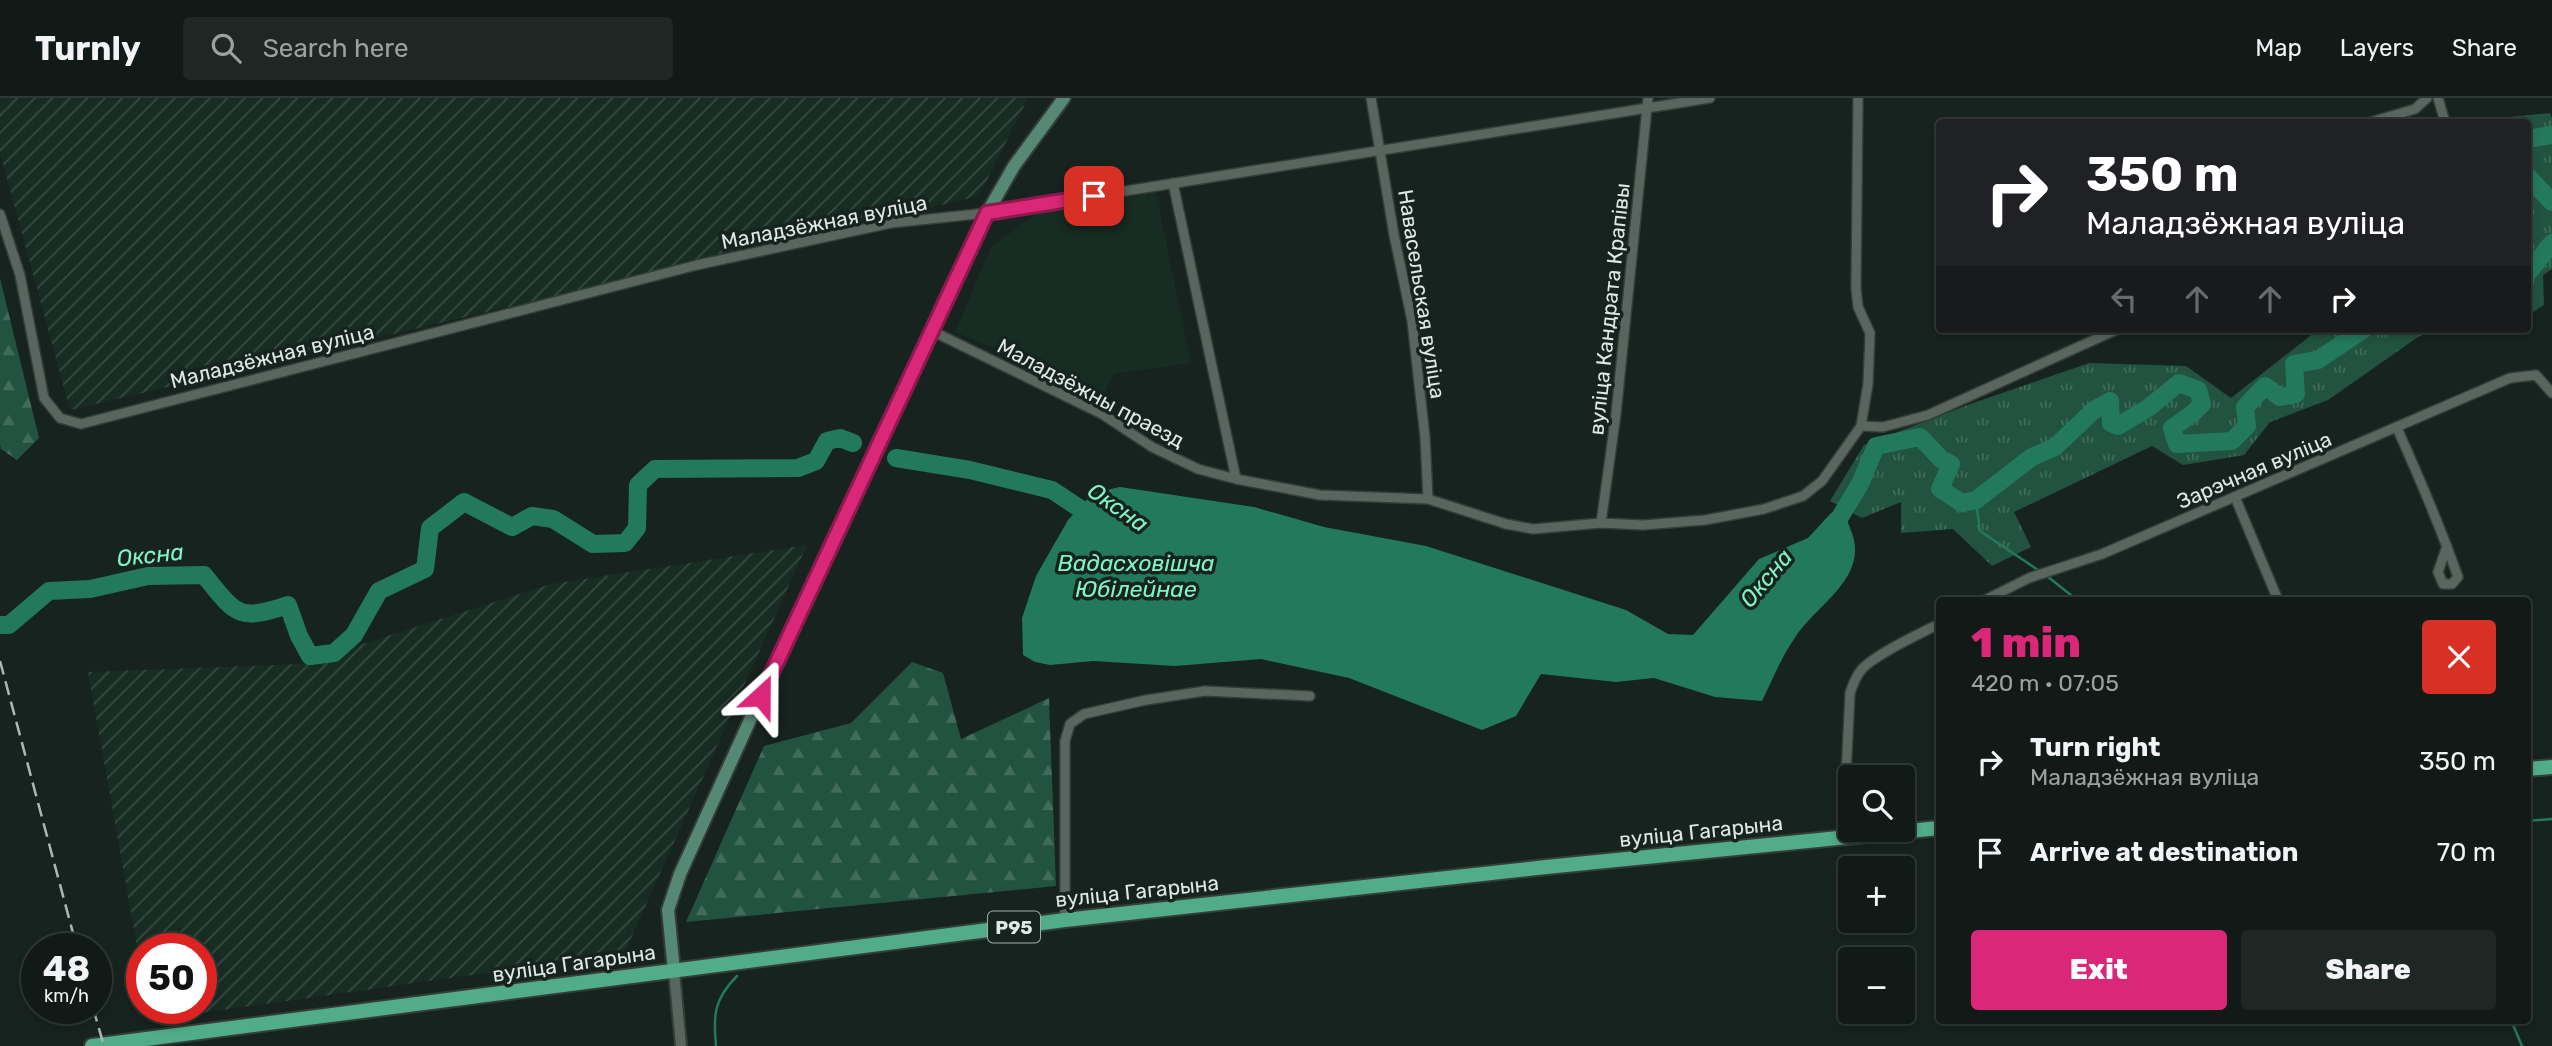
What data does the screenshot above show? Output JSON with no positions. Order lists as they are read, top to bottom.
{
  "streets": {
    "main road": ["вуліца Гагарына", "Р95"],
    "street": [
      "Маладзёжная вуліца",
      "Навасельская вуліца",
      "вуліца Кандрата Крапівы",
      "Маладзёжны праезд",
      "Зарэчная вуліца"
    ]
  },
  "crossings": [
    ["Маладзёжная вуліца", "Навасельская вуліца"],
    ["Маладзёжная вуліца", "вуліца Кандрата Крапівы"],
    ["Навасельская вуліца", "Маладзёжны праезд"]
  ],
  "water": ["Оксна", "Вадасховішча Юбілейнае"],
  "page": {
    "header": "Turnly",
    "search": "Search here",
    "nav": ["Map", "Layers", "Share"],
    "turn": ["350 m", "Маладзёжная вуліца"],
    "heading": ["1 min", "420 m · 07:05"],
    "list": [
      {
        "name": "Turn right",
        "note": "Маладзёжная вуліца",
        "value": "350 m"
      },
      {
        "name": "Arrive at destination",
        "value": "70 m"
      }
    ],
    "map_buttons": ["+", "−"],
    "buttons": ["Exit", "Share"],
    "speed": "48 km/h",
    "limit": "50"
  }
}
